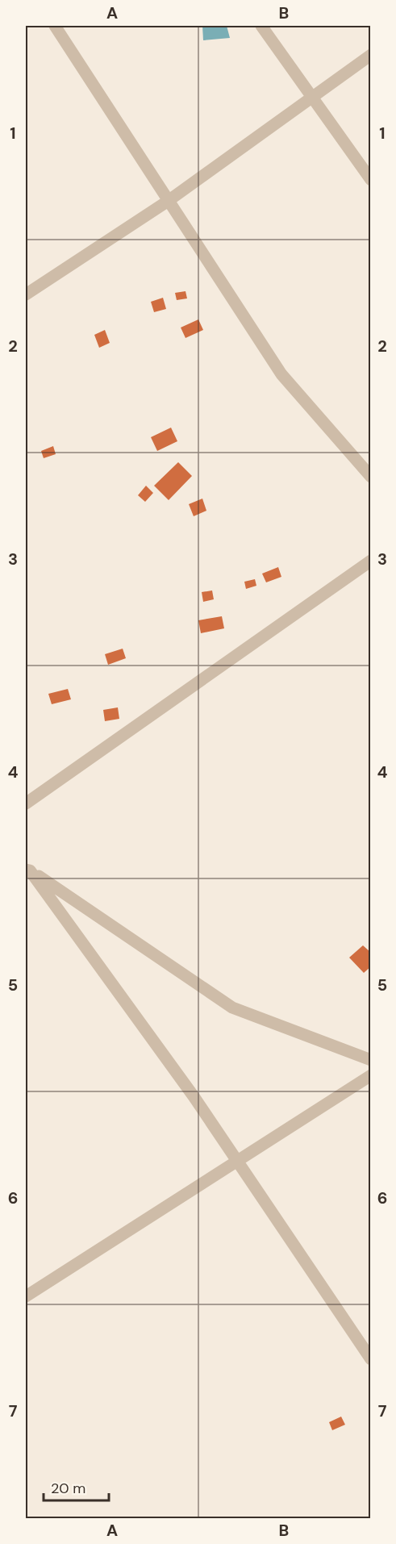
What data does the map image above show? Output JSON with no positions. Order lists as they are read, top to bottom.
{
  "scale_bar": "20 m",
  "grid": {
    "columns": ["A", "B"],
    "rows": [
      "1",
      "2",
      "3",
      "4",
      "5",
      "6",
      "7"
    ]
  }
}
